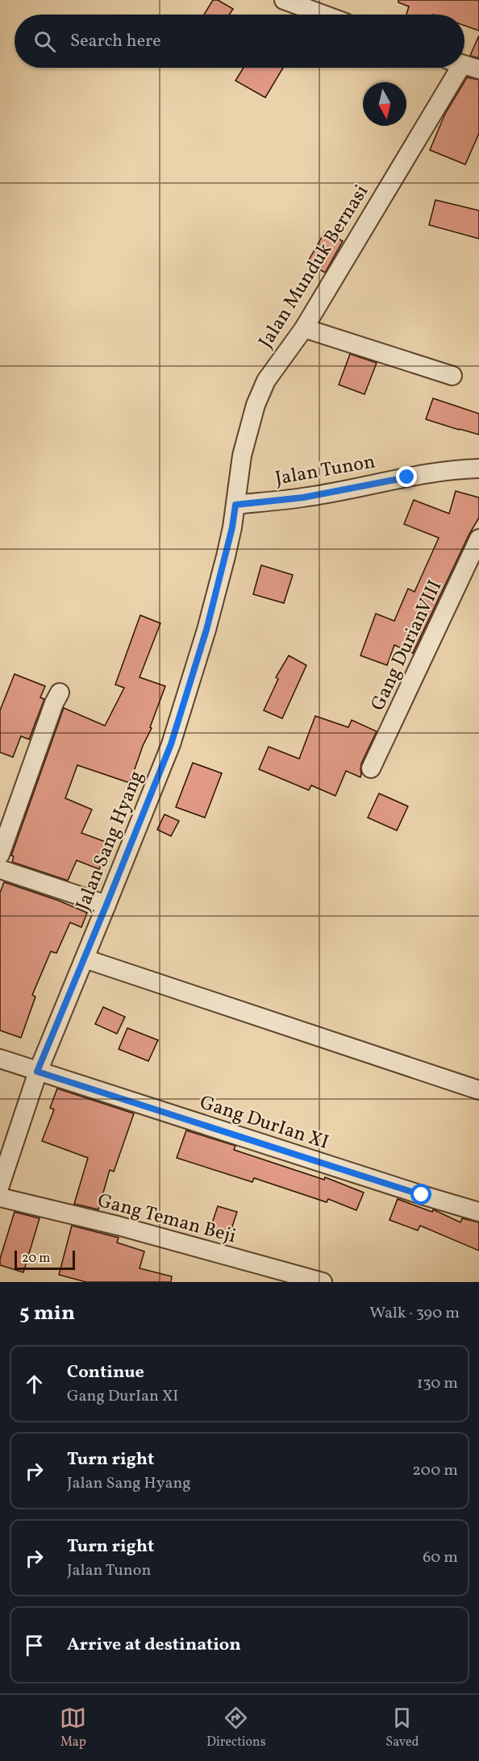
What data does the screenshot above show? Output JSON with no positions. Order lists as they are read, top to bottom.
{
  "streets": {
    "street": [
      "Jalan Munduk Bernasi",
      "Jalan Tunon",
      "Gang DurianVIII",
      "Jalan Sang Hyang",
      "Gang DurIan XI",
      "Gang Teman Beji"
    ]
  },
  "crossings": [
    ["Jalan Munduk Bernasi", "Jalan Tunon"],
    ["Jalan Munduk Bernasi", "Jalan Sang Hyang"],
    ["Jalan Tunon", "Jalan Sang Hyang"],
    ["Jalan Sang Hyang", "Gang DurIan XI"]
  ],
  "scale_bar": "20 m",
  "north": "bottom",
  "page": {
    "search": "Search here",
    "scale": "20 m",
    "heading": ["5 min", "Walk · 390 m"],
    "list": [
      ["Continue", "Gang DurIan XI", "130 m"],
      ["Turn right", "Jalan Sang Hyang", "200 m"],
      ["Turn right", "Jalan Tunon", "60 m"],
      "Arrive at destination"
    ],
    "nav": ["Map", "Directions", "Saved"]
  }
}
